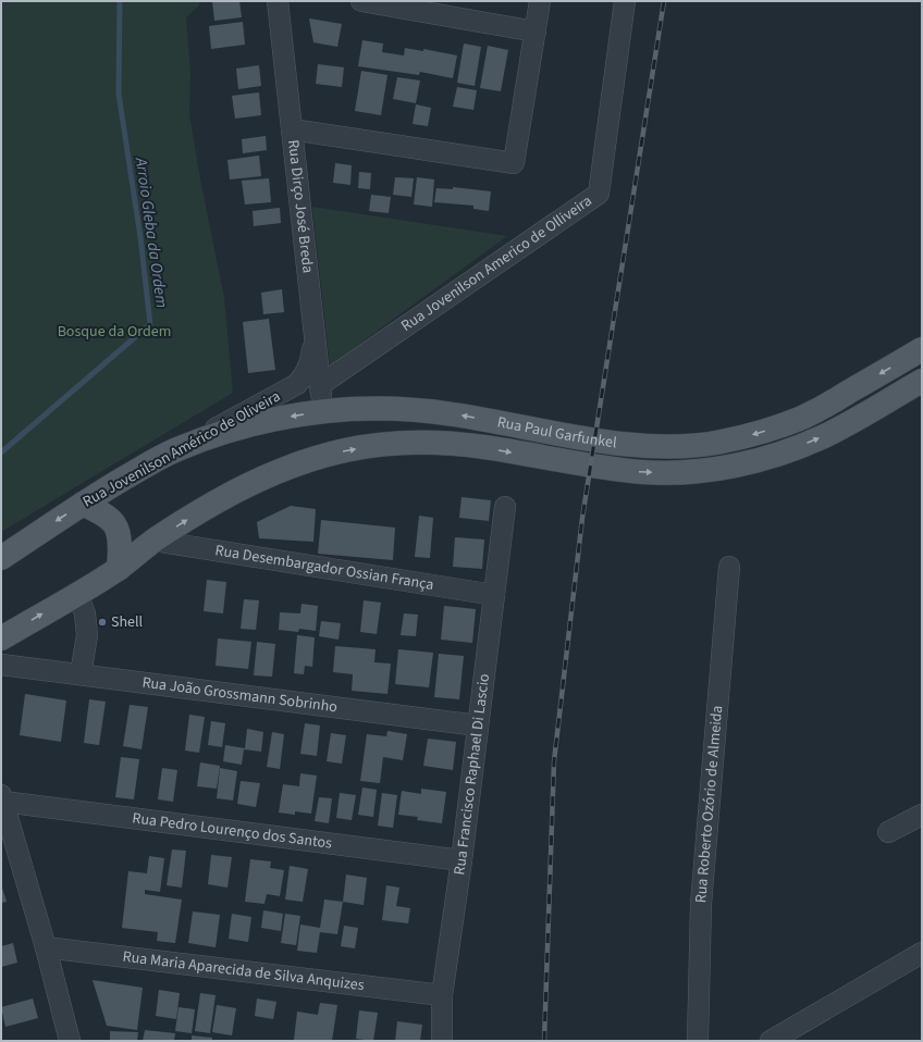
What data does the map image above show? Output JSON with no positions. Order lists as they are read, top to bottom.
{
  "streets": {
    "main road": ["Rua Paul Garfunkel", "Rua Jovenilson Américo de Oliveira"],
    "street": [
      "Rua Dirço José Breda",
      "Rua Jovenilson Americo de Olliveira",
      "Rua Desembargador Ossian França",
      "Rua João Grossmann Sobrinho",
      "Rua Francisco Raphael Di Lascio",
      "Rua Roberto Ozório de Almeida",
      "Rua Pedro Lourenço dos Santos",
      "Rua Maria Aparecida de Silva Anquizes"
    ]
  },
  "crossings": [
    ["Rua Dirço José Breda", "Rua Jovenilson Americo de Olliveira"],
    ["Rua Dirço José Breda", "Rua Paul Garfunkel"],
    ["Rua Dirço José Breda", "Rua Jovenilson Américo de Oliveira"],
    ["Rua Paul Garfunkel", "Rua Jovenilson Américo de Oliveira"],
    ["Rua Paul Garfunkel", "Rua Desembargador Ossian França"],
    ["Rua Desembargador Ossian França", "Rua Francisco Raphael Di Lascio"],
    ["Rua João Grossmann Sobrinho", "Rua Francisco Raphael Di Lascio"],
    ["Rua Francisco Raphael Di Lascio", "Rua Pedro Lourenço dos Santos"],
    ["Rua Francisco Raphael Di Lascio", "Rua Maria Aparecida de Silva Anquizes"]
  ],
  "water": ["Arroio Gleba da Ordem"],
  "parks": ["Bosque da Ordem"],
  "places": ["Shell"]
}
